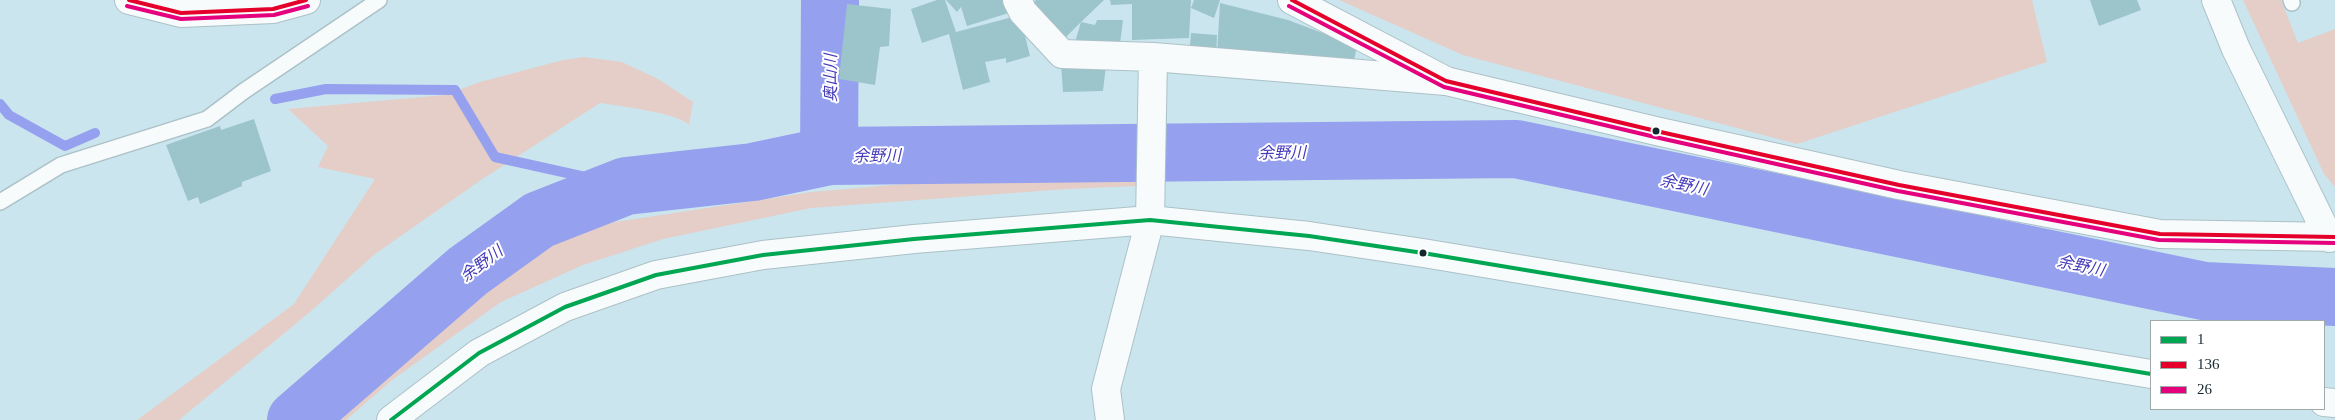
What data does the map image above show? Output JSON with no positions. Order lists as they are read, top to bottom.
{
  "water": ["奥山川", "余野川"],
  "lines": ["transit line 136", "transit line 26", "transit line 1"],
  "legend": ["1", "136", "26"]
}
